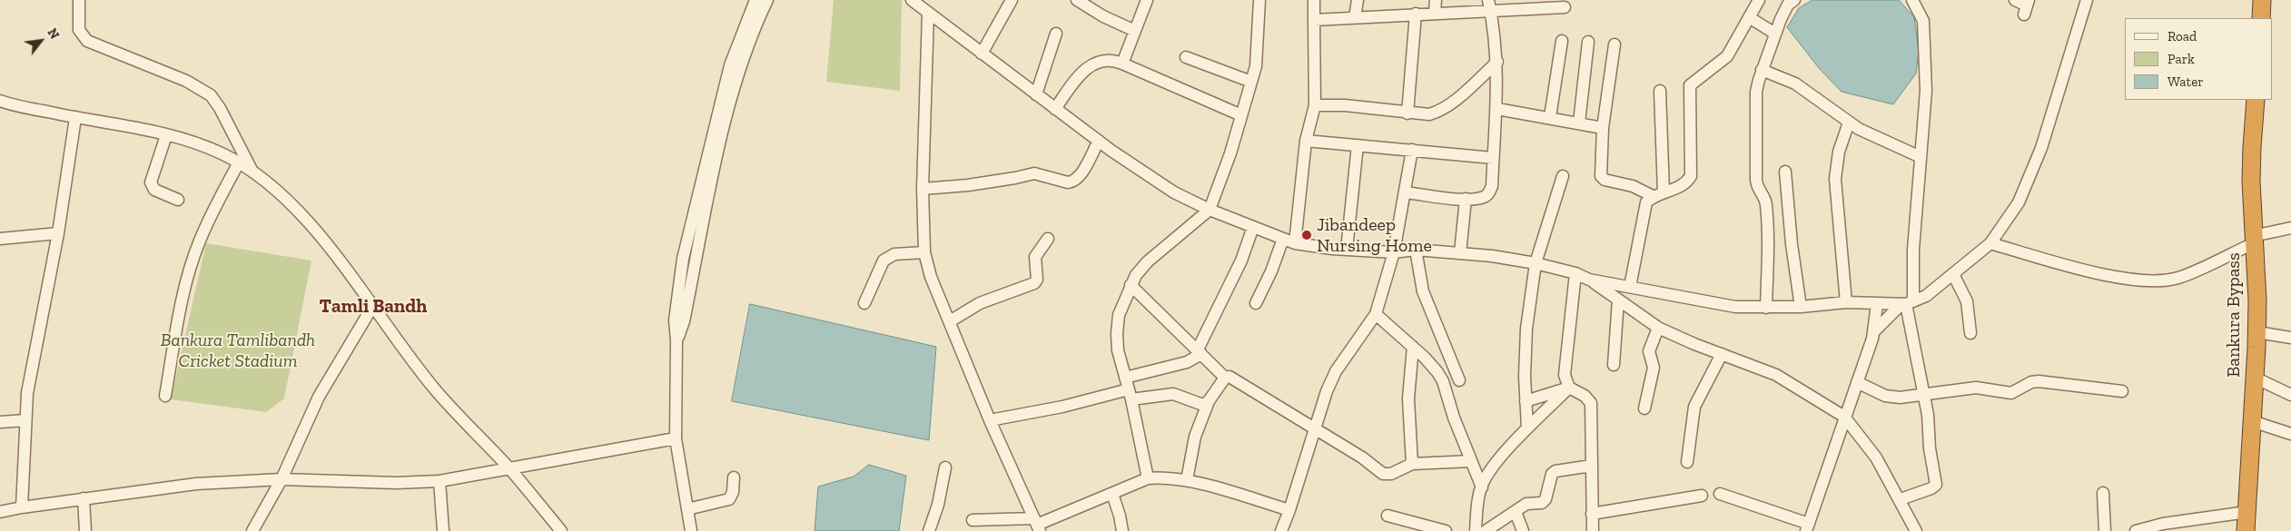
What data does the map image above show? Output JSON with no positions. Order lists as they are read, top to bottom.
{
  "streets": {
    "highway": ["Bankura Bypass"]
  },
  "districts": ["Tamli Bandh"],
  "parks": ["Bankura Tamlibandh Cricket Stadium"],
  "places": ["Jibandeep Nursing Home"],
  "legend": ["Road", "Park", "Water"],
  "north": "top right"
}
